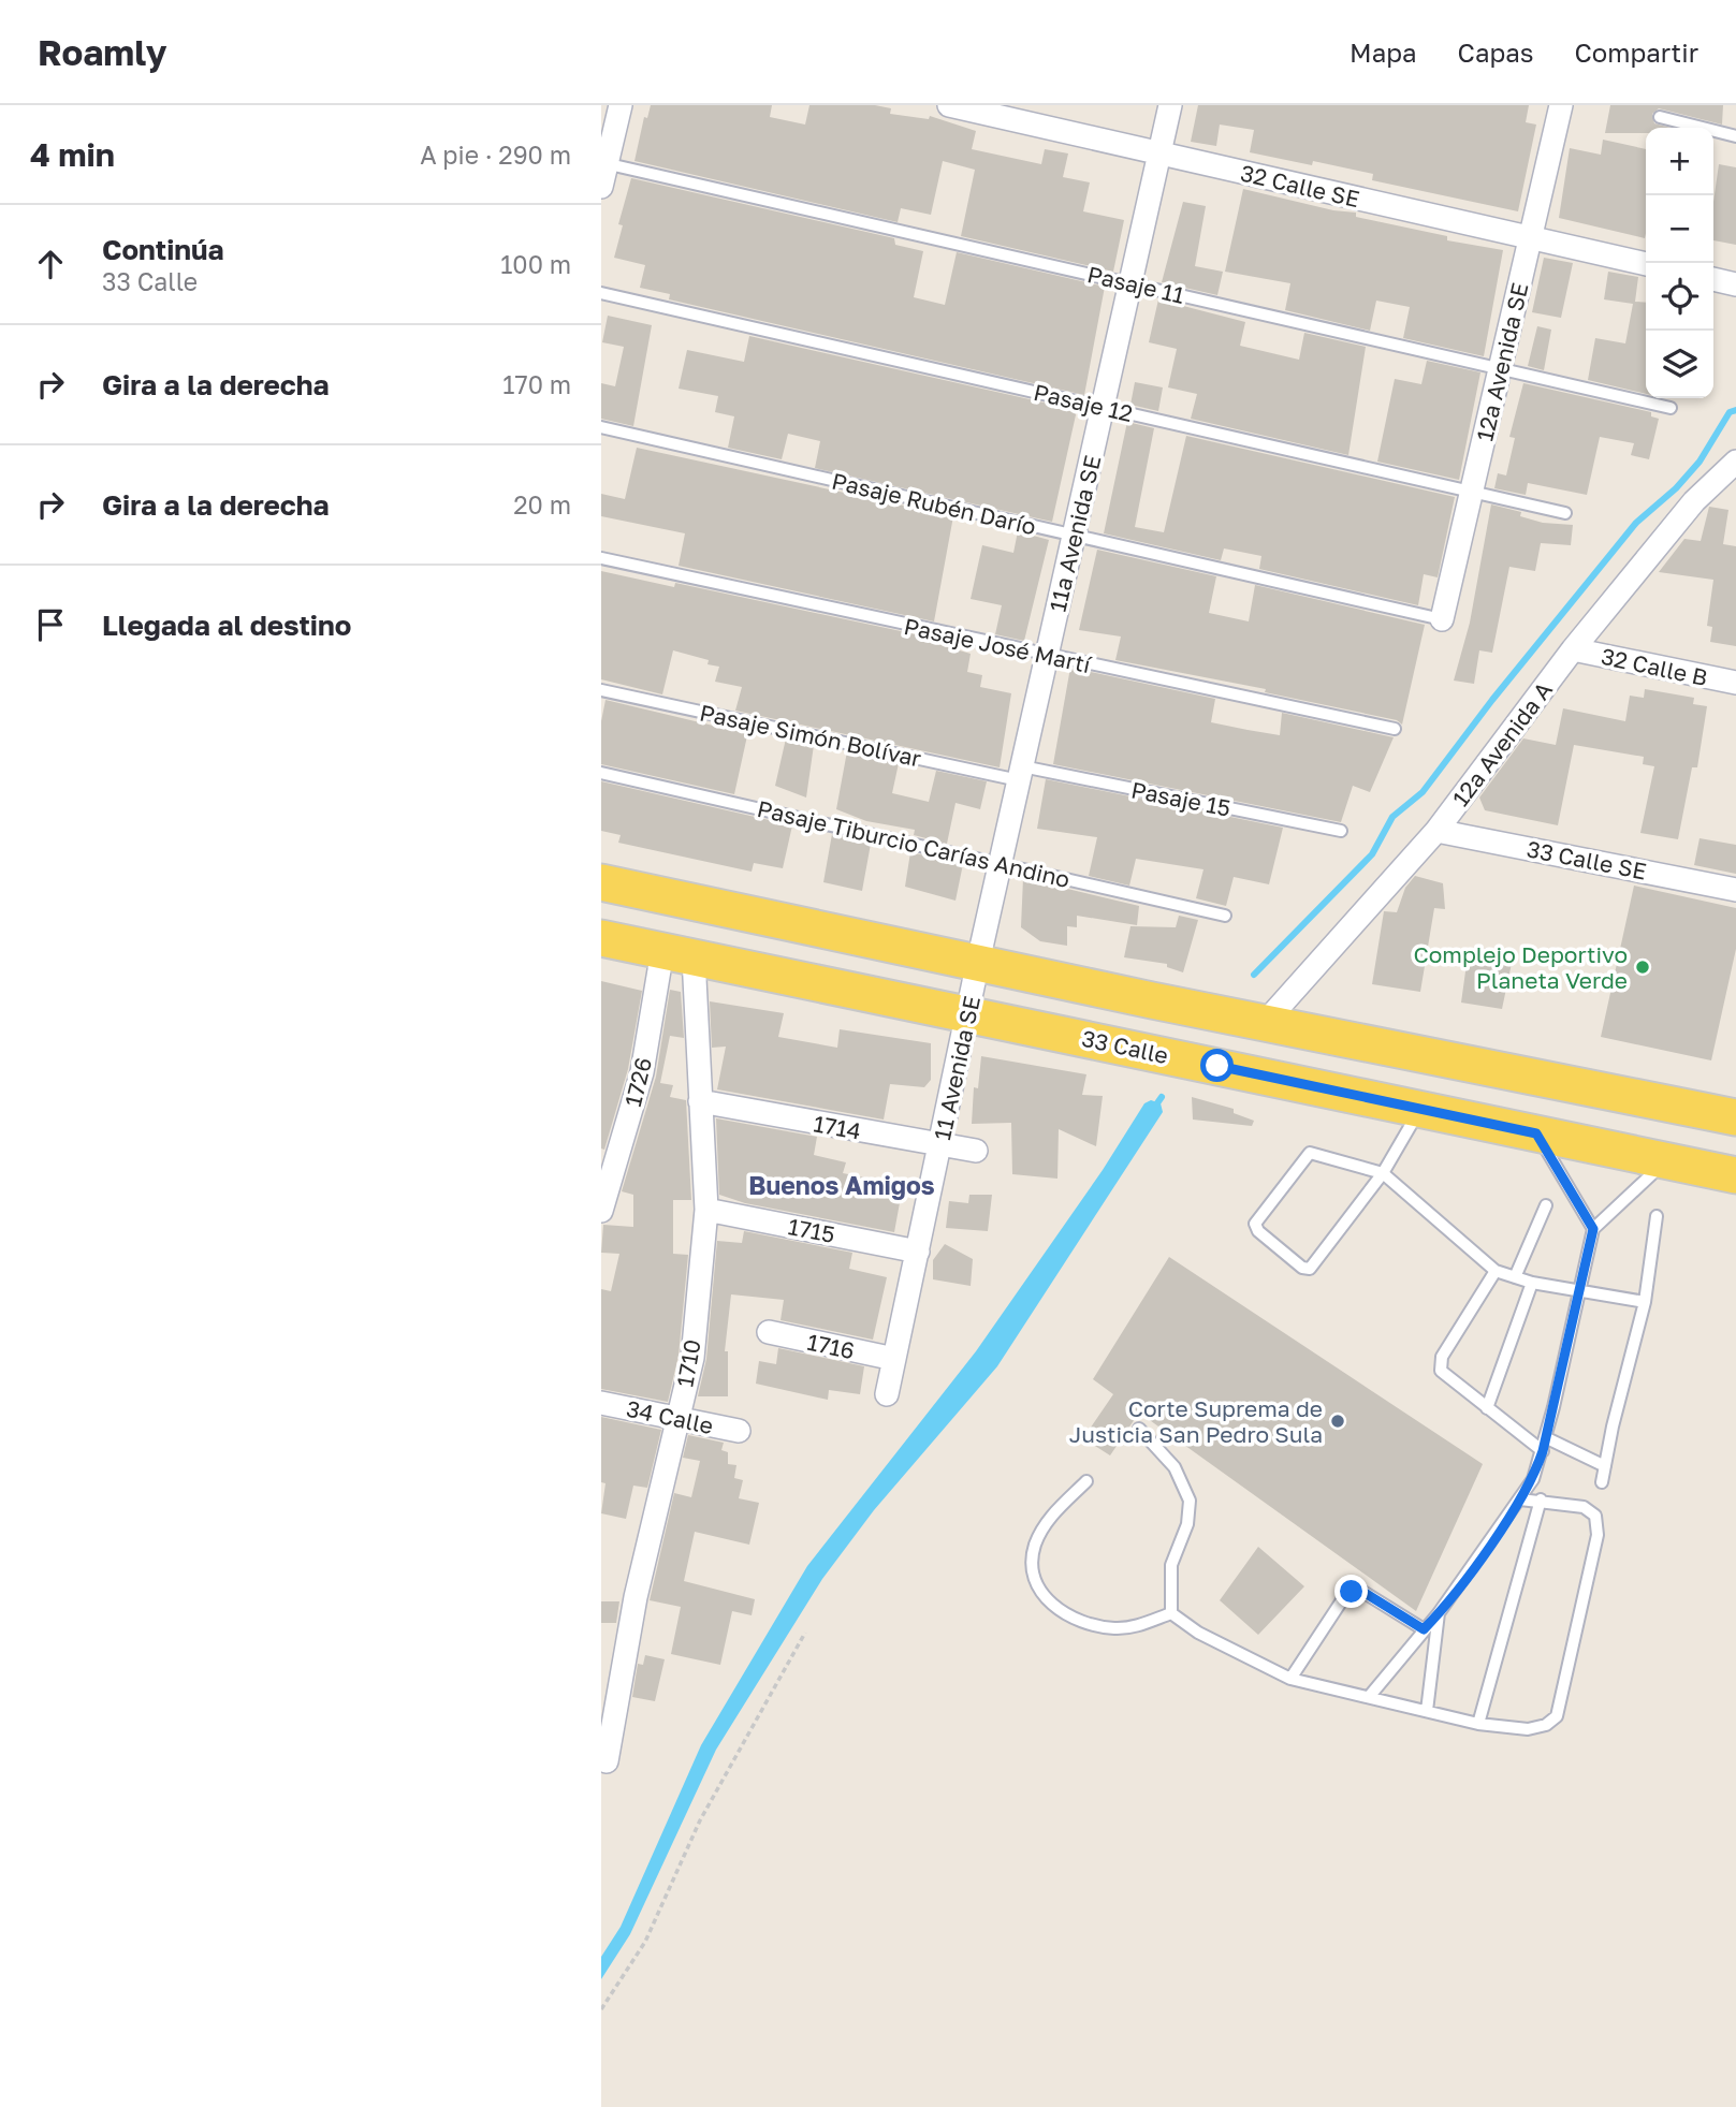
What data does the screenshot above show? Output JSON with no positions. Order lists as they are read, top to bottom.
{
  "streets": {
    "main road": ["33 Calle"],
    "street": [
      "32 Calle SE",
      "12a Avenida SE",
      "11a Avenida SE",
      "32 Calle B",
      "12a Avenida A",
      "33 Calle SE",
      "11 Avenida SE",
      "1726",
      "1714",
      "1715",
      "1716",
      "1710",
      "34 Calle"
    ],
    "lane": [
      "Pasaje 11",
      "Pasaje 12",
      "Pasaje Rubén Darío",
      "Pasaje José Martí",
      "Pasaje Simón Bolívar",
      "Pasaje 15",
      "Pasaje Tiburcio Carías Andino"
    ]
  },
  "crossings": [
    ["32 Calle SE", "12a Avenida SE"],
    ["32 Calle SE", "11a Avenida SE"],
    ["Pasaje 11", "12a Avenida SE"],
    ["Pasaje 11", "11a Avenida SE"],
    ["12a Avenida SE", "Pasaje 12"],
    ["12a Avenida SE", "Pasaje Rubén Darío"],
    ["Pasaje 12", "11a Avenida SE"],
    ["Pasaje Rubén Darío", "11a Avenida SE"],
    ["11a Avenida SE", "Pasaje José Martí"],
    ["11a Avenida SE", "Pasaje Simón Bolívar"],
    ["11a Avenida SE", "Pasaje 15"],
    ["11a Avenida SE", "Pasaje Tiburcio Carías Andino"],
    ["11a Avenida SE", "11 Avenida SE"],
    ["32 Calle B", "12a Avenida A"],
    ["Pasaje Simón Bolívar", "Pasaje 15"],
    ["12a Avenida A", "33 Calle SE"],
    ["33 Calle", "11 Avenida SE"],
    ["33 Calle", "1726"],
    ["33 Calle", "1710"],
    ["11 Avenida SE", "1714"],
    ["11 Avenida SE", "1715"],
    ["11 Avenida SE", "1716"],
    ["1726", "1710"],
    ["1714", "1710"],
    ["1715", "1710"],
    ["1710", "34 Calle"]
  ],
  "districts": ["Buenos Amigos"],
  "places": ["Complejo Deportivo Planeta Verde", "Corte Suprema de Justicia San Pedro Sula"],
  "page": {
    "header": "Roamly",
    "nav": ["Mapa", "Capas", "Compartir"],
    "heading": ["4 min", "A pie · 290 m"],
    "map_buttons": ["+", "−"],
    "list": [
      ["Continúa", "33 Calle", "100 m"],
      ["Gira a la derecha", "170 m"],
      ["Gira a la derecha", "20 m"],
      "Llegada al destino"
    ]
  }
}
